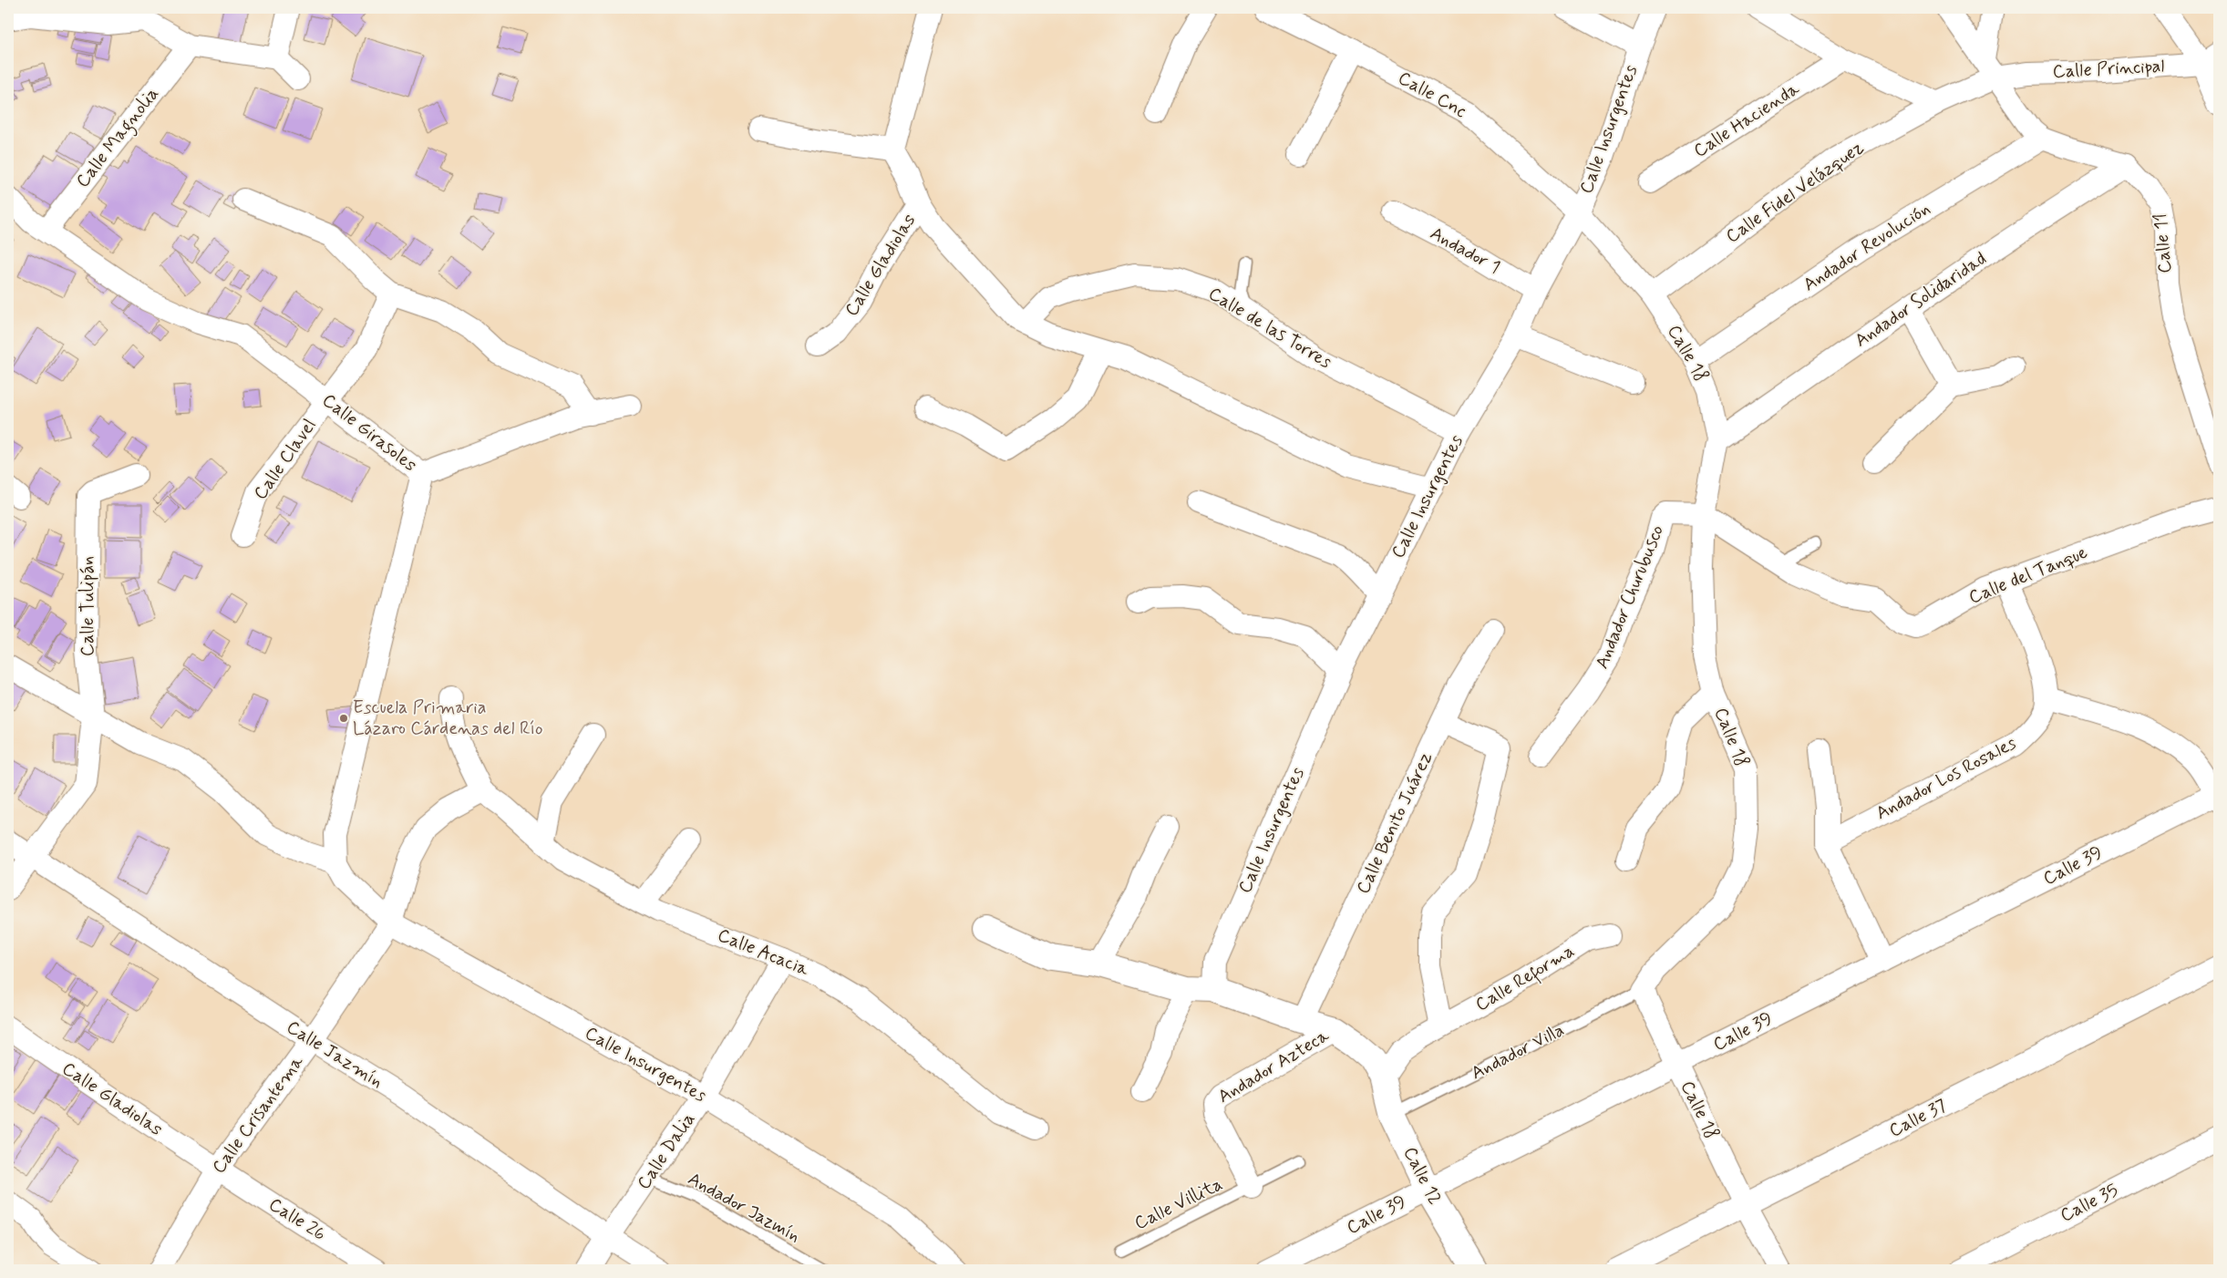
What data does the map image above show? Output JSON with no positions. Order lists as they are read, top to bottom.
{
  "streets": {
    "street": [
      "Calle Principal",
      "Calle Cnc",
      "Calle Hacienda",
      "Calle Insurgentes",
      "Calle Magnolia",
      "Calle Fidel Velázquez",
      "Calle 11",
      "Andador Revolución",
      "Andador 1",
      "Calle Gladiolas",
      "Andador Solidaridad",
      "Calle de las Torres",
      "Calle 18",
      "Calle Girasoles",
      "Calle Clavel",
      "Calle del Tanque",
      "Andador Churubusco",
      "Calle Tulipán",
      "Andador Los Rosales",
      "Calle Benito Juárez",
      "Calle 39",
      "Calle Acacia",
      "Calle Reforma",
      "Calle Jazmín",
      "Andador Azteca",
      "Calle Crisantema",
      "Calle 37",
      "Calle Dalia",
      "Calle 12",
      "Calle 35",
      "Calle 26"
    ],
    "lane": ["Andador Villa", "Calle Villita", "Andador Jazmín"]
  },
  "crossings": [
    ["Calle Principal", "Calle Fidel Velázquez"],
    ["Calle Principal", "Calle 11"],
    ["Calle Cnc", "Calle Insurgentes"],
    ["Calle Cnc", "Calle 18"],
    ["Calle Insurgentes", "Andador 1"],
    ["Calle Insurgentes", "Calle de las Torres"],
    ["Calle Insurgentes", "Calle 18"],
    ["Calle Insurgentes", "Calle Girasoles"],
    ["Calle Insurgentes", "Calle Crisantema"],
    ["Calle Insurgentes", "Calle Dalia"],
    ["Calle Magnolia", "Calle Girasoles"],
    ["Calle Fidel Velázquez", "Calle 11"],
    ["Calle Fidel Velázquez", "Calle 18"],
    ["Calle 11", "Andador Revolución"],
    ["Calle 11", "Andador Solidaridad"],
    ["Andador Revolución", "Calle 18"],
    ["Calle Gladiolas", "Calle Crisantema"],
    ["Calle Gladiolas", "Calle 26"],
    ["Andador Solidaridad", "Calle 18"],
    ["Calle 18", "Calle del Tanque"],
    ["Calle 18", "Andador Churubusco"],
    ["Calle 18", "Calle 39"],
    ["Calle 18", "Andador Villa"],
    ["Calle 18", "Calle 37"],
    ["Calle Girasoles", "Calle Clavel"],
    ["Calle del Tanque", "Andador Churubusco"],
    ["Calle 39", "Calle 12"],
    ["Calle Acacia", "Calle Crisantema"],
    ["Calle Acacia", "Calle Dalia"],
    ["Calle Reforma", "Calle 12"],
    ["Andador Villa", "Calle 12"],
    ["Calle Jazmín", "Calle Crisantema"],
    ["Calle Jazmín", "Calle Dalia"],
    ["Andador Azteca", "Calle 12"],
    ["Andador Azteca", "Calle Villita"],
    ["Calle Crisantema", "Calle 26"],
    ["Calle Dalia", "Andador Jazmín"]
  ],
  "places": ["Escuela Primaria Lázaro Cárdenas del Río"]
}
